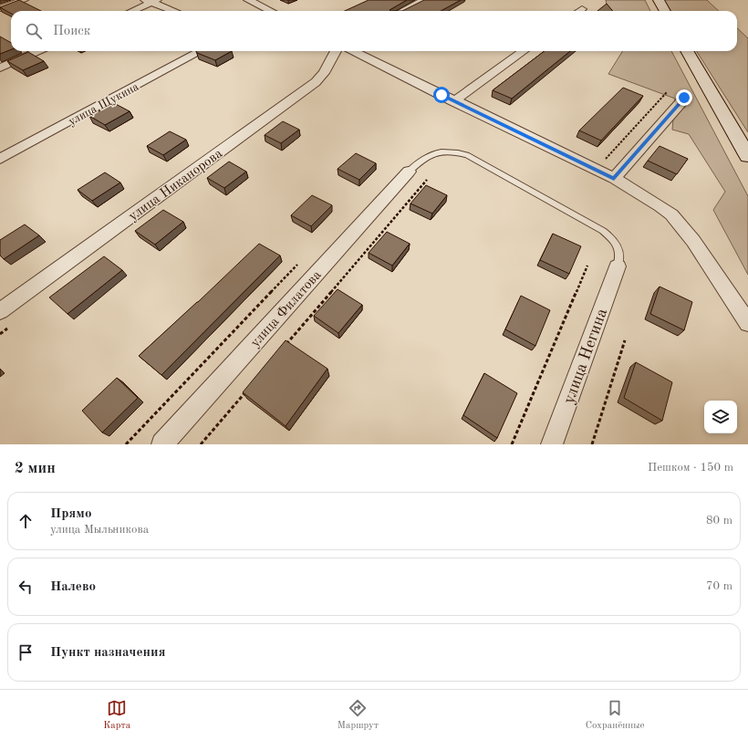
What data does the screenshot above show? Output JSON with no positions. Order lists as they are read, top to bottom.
{
  "streets": {
    "street": [
      "улица Щукина",
      "улица Никанорова",
      "улица Филатова",
      "улица Негина"
    ]
  },
  "page": {
    "search": "Поиск",
    "heading": ["2 мин", "Пешком · 150 m"],
    "list": [
      ["Прямо", "улица Мыльникова", "80 m"],
      ["Налево", "70 m"],
      "Пункт назначения"
    ],
    "nav": ["Карта", "Маршрут", "Сохранённые"]
  }
}
